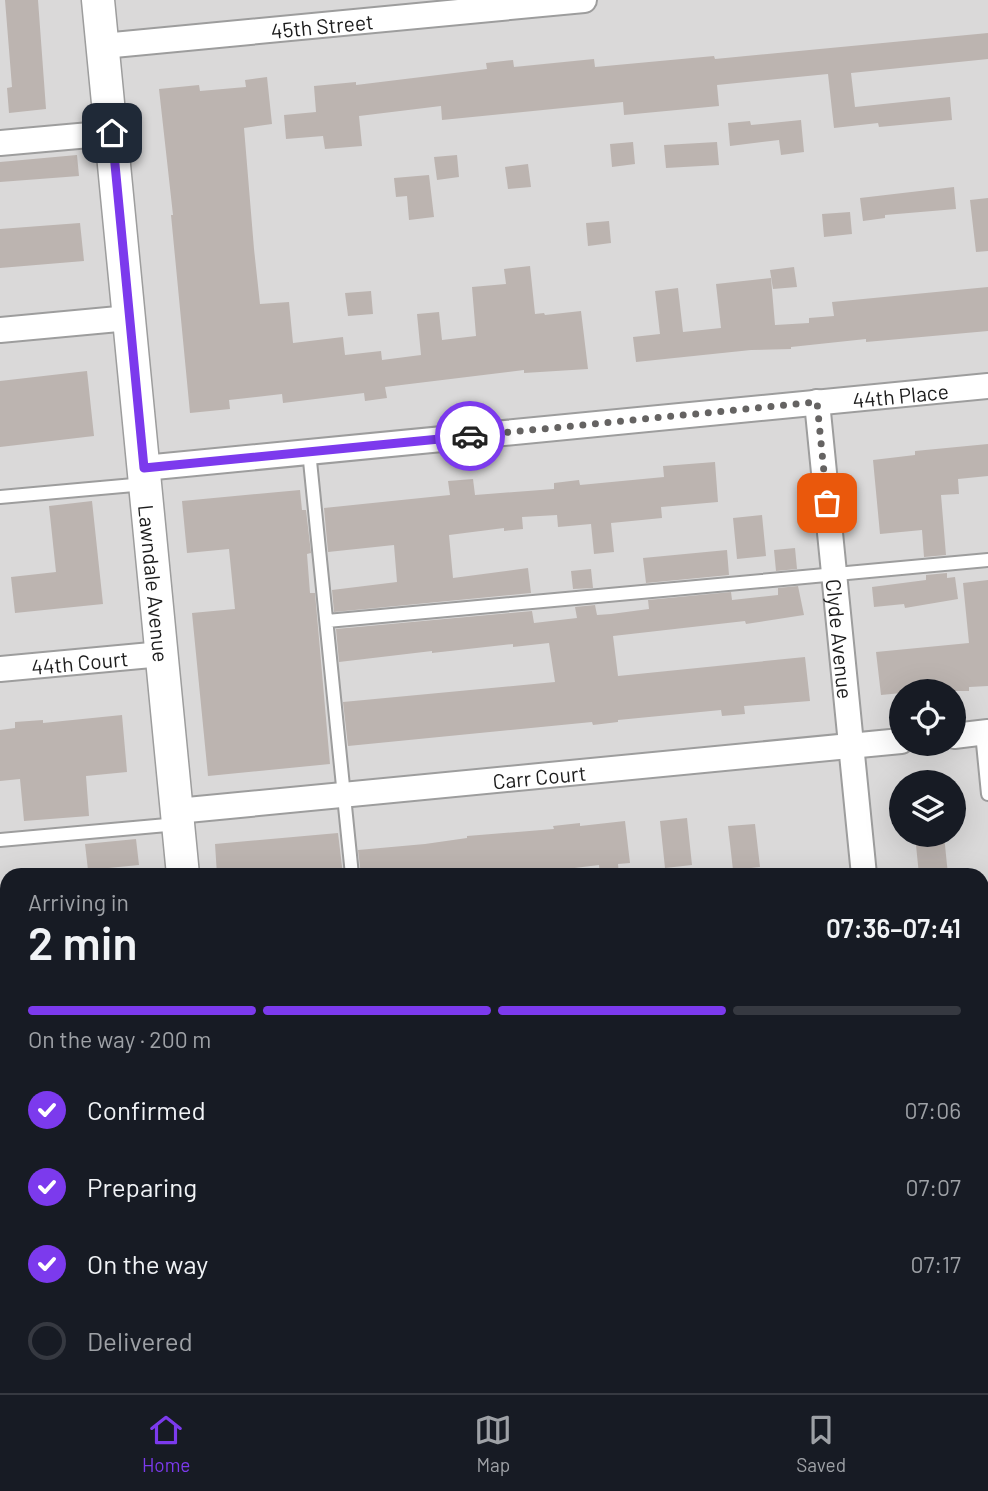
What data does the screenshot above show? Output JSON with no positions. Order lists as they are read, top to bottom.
{
  "streets": {
    "street": [
      "45th Street",
      "44th Place",
      "Lawndale Avenue",
      "Clyde Avenue",
      "44th Court",
      "Carr Court"
    ]
  },
  "crossings": [
    ["45th Street", "Lawndale Avenue"],
    ["44th Place", "Lawndale Avenue"],
    ["44th Place", "Clyde Avenue"],
    ["Lawndale Avenue", "44th Court"],
    ["Lawndale Avenue", "Carr Court"],
    ["Clyde Avenue", "Carr Court"]
  ],
  "page": {
    "heading": ["2 min", "Arriving in", "07:36–07:41"],
    "bar": "On the way · 200 m",
    "list": [
      ["Confirmed", "07:06"],
      ["Preparing", "07:07"],
      ["On the way", "07:17"],
      "Delivered"
    ],
    "tabs": ["Home", "Map", "Saved"]
  }
}
